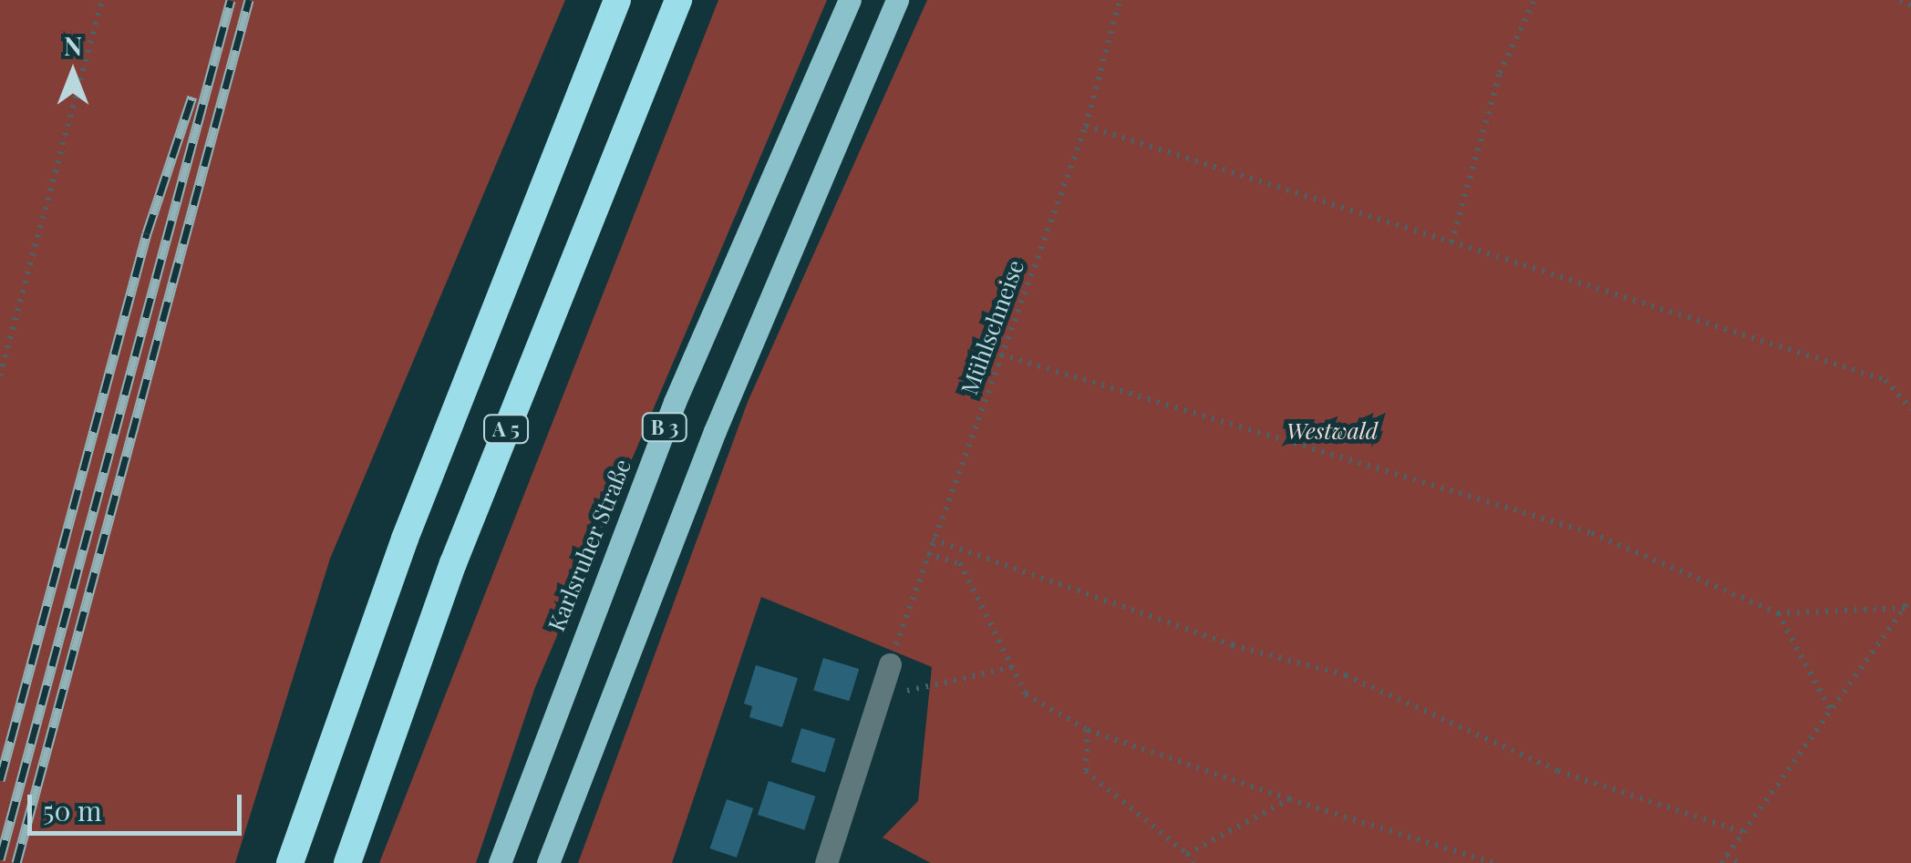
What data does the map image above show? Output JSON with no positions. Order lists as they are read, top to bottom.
{
  "streets": {
    "highway": ["A 5"],
    "main road": ["B 3", "Karlsruher Straße"],
    "path": ["Mühlschneise"]
  },
  "parks": ["Westwald"],
  "scale_bar": "50 m",
  "north": "top"
}
